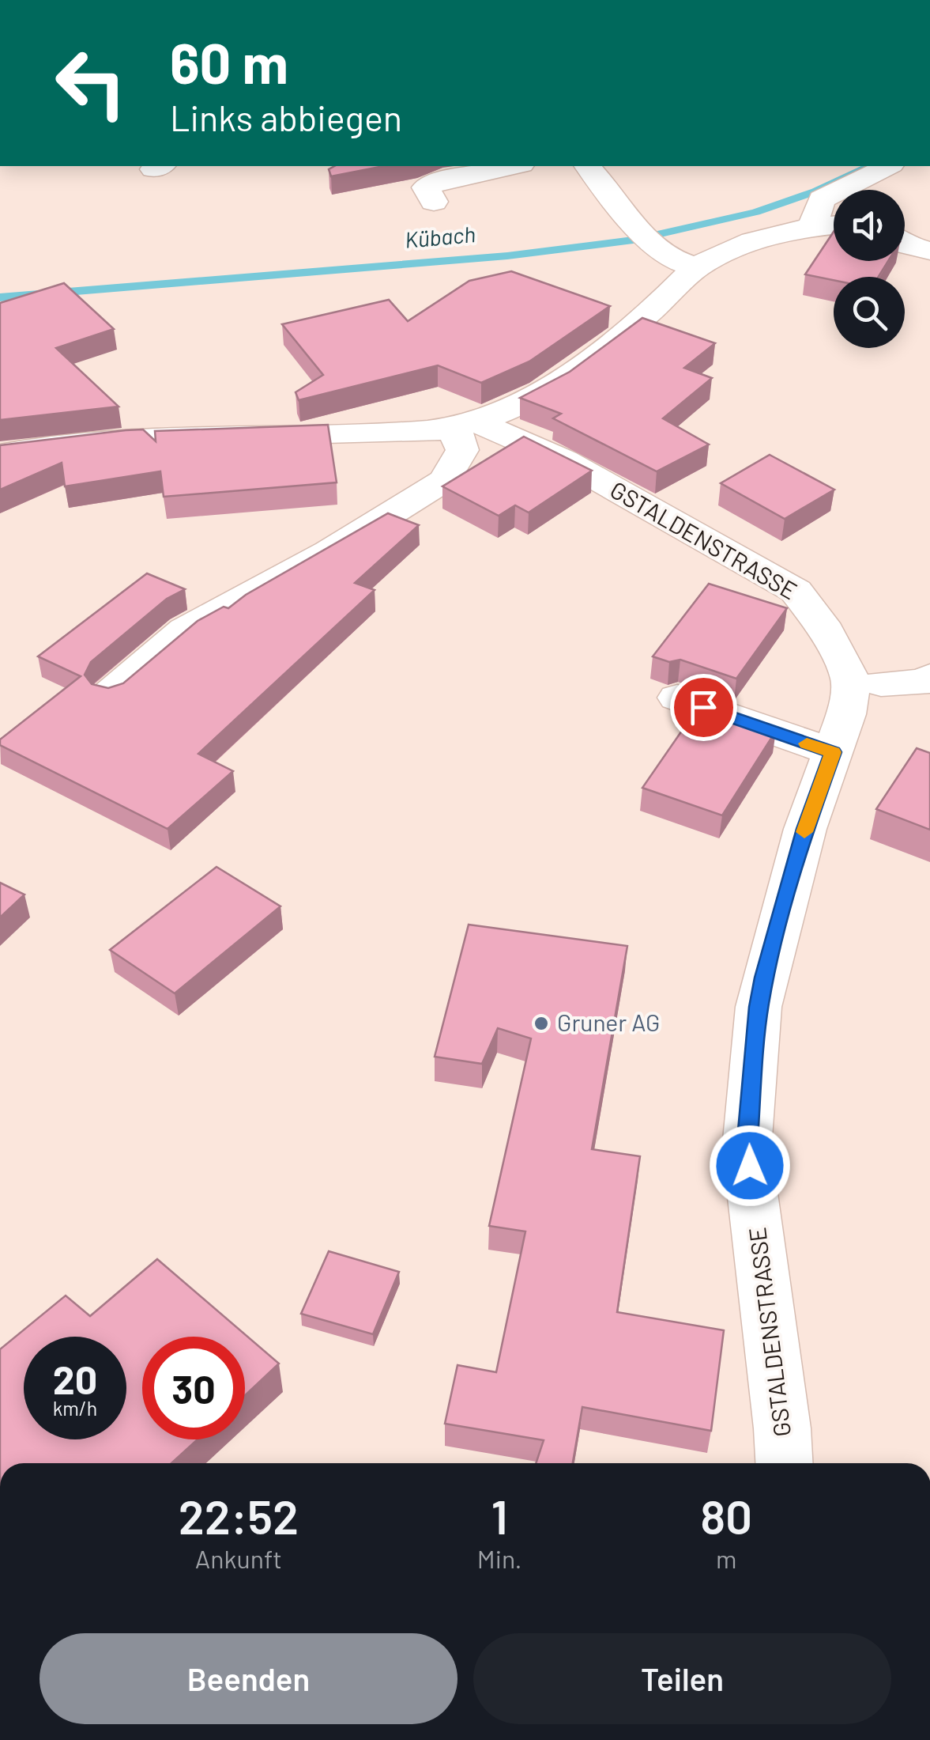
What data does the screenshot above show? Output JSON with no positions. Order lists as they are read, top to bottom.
{
  "streets": {
    "street": ["GSTALDENSTRASSE"]
  },
  "water": ["Kübach"],
  "places": ["Gruner AG"],
  "page": {
    "turn": ["60 m", "Links abbiegen"],
    "speed": "20 km/h",
    "limit": "30",
    "eta": [
      "22:52",
      "Ankunft",
      "1",
      "Min.",
      "80",
      "m"
    ],
    "buttons": ["Beenden", "Teilen"]
  }
}
